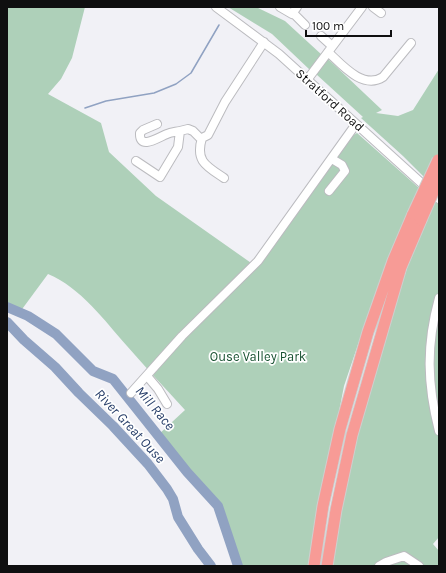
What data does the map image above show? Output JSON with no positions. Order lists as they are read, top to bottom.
{
  "streets": {
    "street": ["Stratford Road"]
  },
  "water": ["Mill Race", "River Great Ouse"],
  "parks": ["Ouse Valley Park"],
  "scale_bar": "100 m"
}
